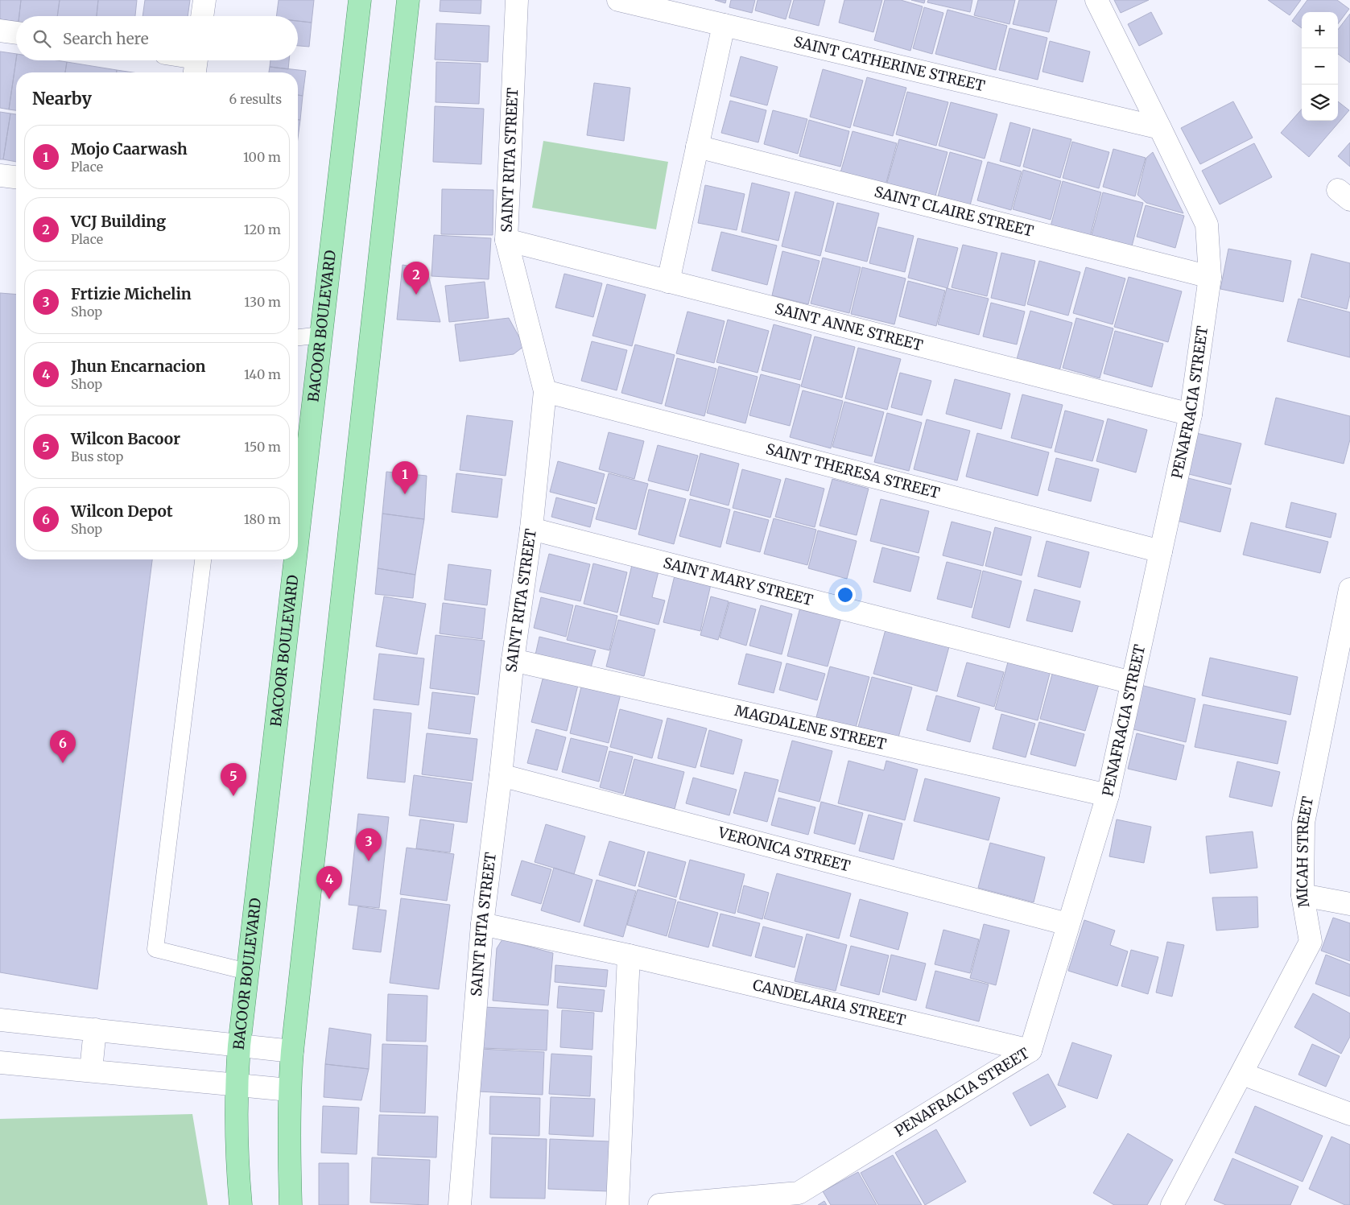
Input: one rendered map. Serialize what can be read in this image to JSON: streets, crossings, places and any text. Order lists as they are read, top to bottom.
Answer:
{
  "streets": {
    "main road": ["BACOOR BOULEVARD"],
    "street": [
      "SAINT CATHERINE STREET",
      "SAINT RITA STREET",
      "SAINT CLAIRE STREET",
      "SAINT ANNE STREET",
      "PENAFRACIA STREET",
      "SAINT THERESA STREET",
      "SAINT MARY STREET",
      "MAGDALENE STREET",
      "VERONICA STREET",
      "MICAH STREET",
      "CANDELARIA STREET"
    ]
  },
  "crossings": [
    ["SAINT CATHERINE STREET", "PENAFRACIA STREET"],
    ["SAINT RITA STREET", "SAINT ANNE STREET"],
    ["SAINT RITA STREET", "SAINT THERESA STREET"],
    ["SAINT RITA STREET", "SAINT MARY STREET"],
    ["SAINT RITA STREET", "MAGDALENE STREET"],
    ["SAINT RITA STREET", "VERONICA STREET"],
    ["SAINT RITA STREET", "CANDELARIA STREET"],
    ["SAINT CLAIRE STREET", "PENAFRACIA STREET"],
    ["SAINT ANNE STREET", "PENAFRACIA STREET"],
    ["PENAFRACIA STREET", "SAINT THERESA STREET"],
    ["PENAFRACIA STREET", "SAINT MARY STREET"],
    ["PENAFRACIA STREET", "MAGDALENE STREET"],
    ["PENAFRACIA STREET", "VERONICA STREET"],
    ["PENAFRACIA STREET", "CANDELARIA STREET"]
  ],
  "page": {
    "map_buttons": ["+", "−"],
    "search": "Search here",
    "heading": ["Nearby", "6 results"],
    "list": [
      {
        "mark": "1",
        "name": "Mojo Caarwash",
        "note": "Place",
        "value": "100 m"
      },
      {
        "mark": "2",
        "name": "VCJ Building",
        "note": "Place",
        "value": "120 m"
      },
      {
        "mark": "3",
        "name": "Frtizie Michelin",
        "note": "Shop",
        "value": "130 m"
      },
      {
        "mark": "4",
        "name": "Jhun Encarnacion",
        "note": "Shop",
        "value": "140 m"
      },
      {
        "mark": "5",
        "name": "Wilcon Bacoor",
        "note": "Bus stop",
        "value": "150 m"
      },
      {
        "mark": "6",
        "name": "Wilcon Depot",
        "note": "Shop",
        "value": "180 m"
      }
    ],
    "pins": [
      "2",
      "1",
      "6",
      "5",
      "3",
      "4"
    ]
  }
}
